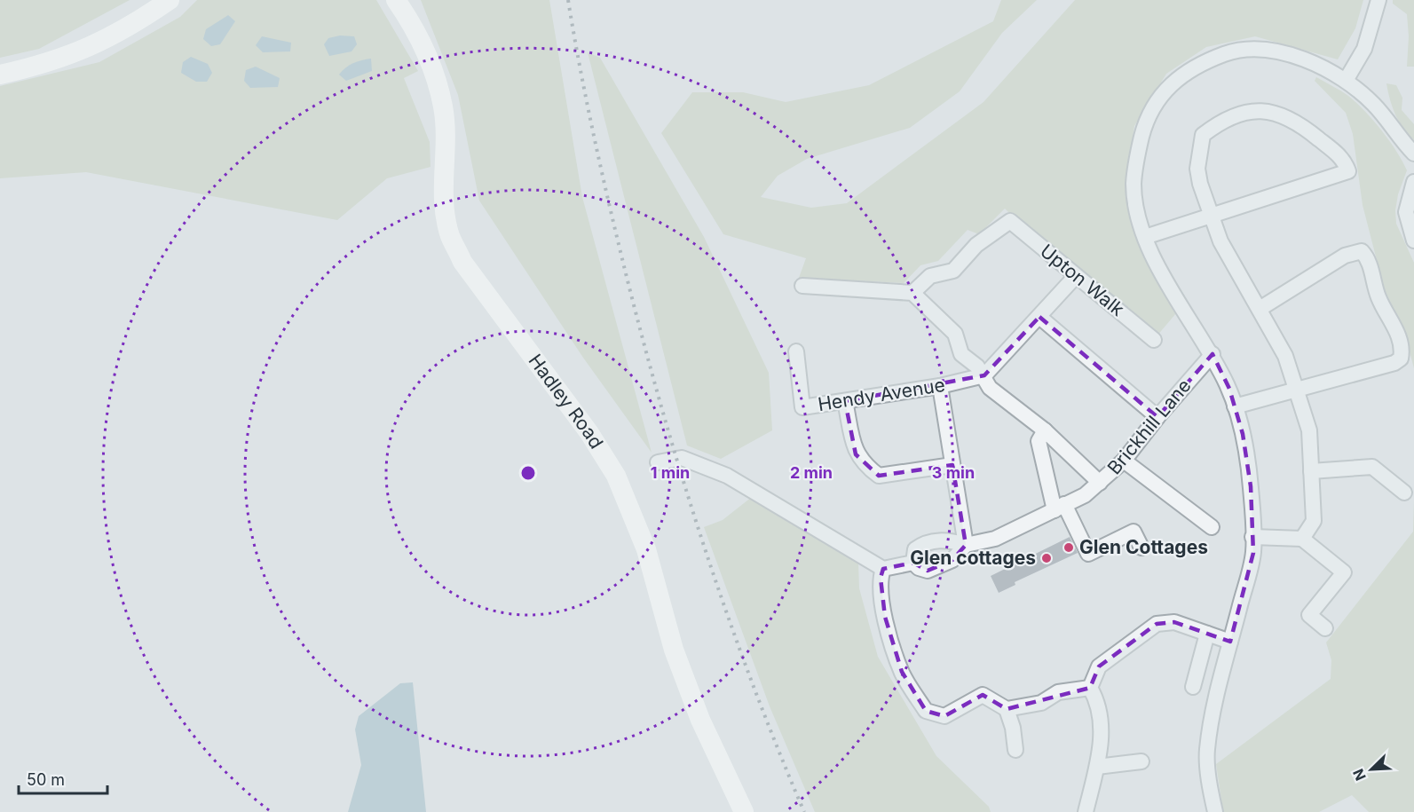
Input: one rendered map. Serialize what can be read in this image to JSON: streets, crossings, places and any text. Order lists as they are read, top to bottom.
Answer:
{
  "streets": {
    "street": [
      "Upton Walk",
      "Hendy Avenue",
      "Hadley Road",
      "Brickhill Lane"
    ]
  },
  "places": ["Glen Cottages", "Glen cottages"],
  "scale_bar": "50 m",
  "north": "bottom left",
  "rings": ["1 min", "2 min", "3 min"]
}
